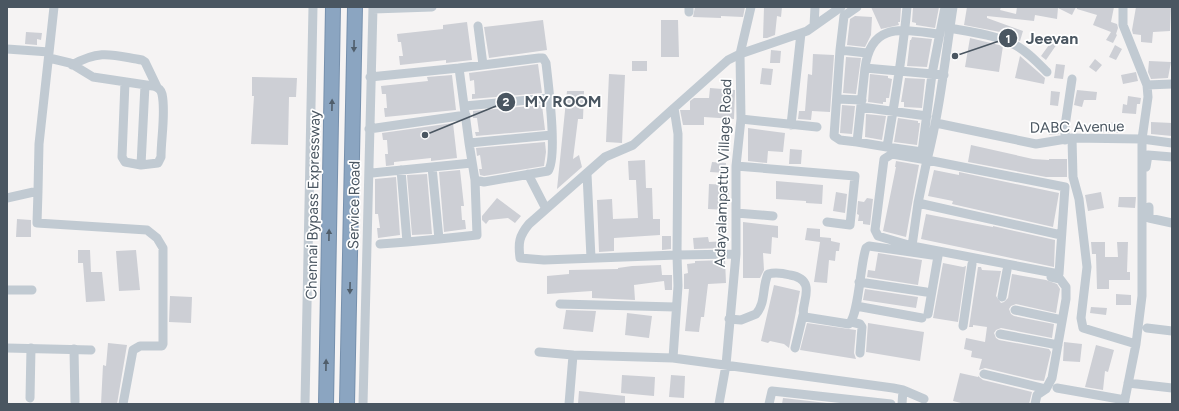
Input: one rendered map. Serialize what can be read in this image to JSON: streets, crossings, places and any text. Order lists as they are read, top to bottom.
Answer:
{
  "streets": {
    "highway": ["Chennai Bypass Expressway"],
    "street": ["DABC Avenue", "Adayalampattu Village Road", "Service Road"]
  },
  "places": ["Jeevan", "MY ROOM"]
}
